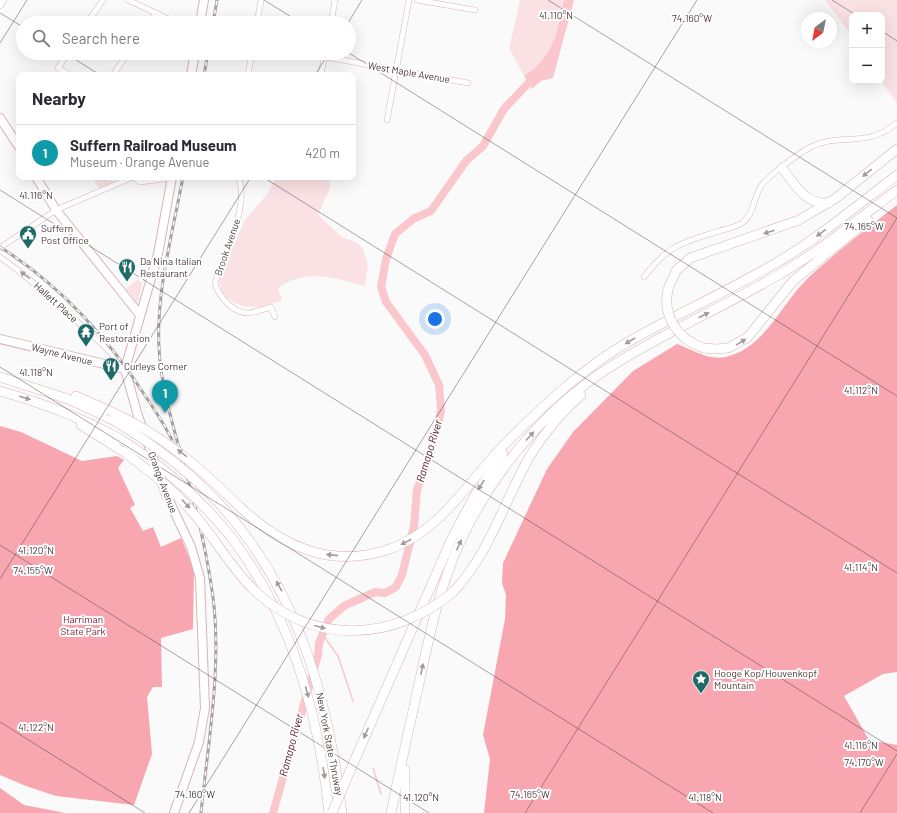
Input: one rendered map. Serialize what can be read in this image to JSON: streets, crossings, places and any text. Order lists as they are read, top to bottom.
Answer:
{
  "streets": {
    "highway": ["New York State Thruway"],
    "main road": ["Wayne Avenue", "Orange Avenue"],
    "street": ["West Maple Avenue", "Brook Avenue", "Hallett Place"]
  },
  "crossings": [
    ["Hallett Place", "Wayne Avenue"],
    ["Hallett Place", "Orange Avenue"],
    ["Wayne Avenue", "Orange Avenue"]
  ],
  "one_way": ["Hallett Place"],
  "water": ["Ramapo River"],
  "parks": ["Harriman State Park"],
  "places": {
    "public building": ["Suffern Post Office"],
    "restaurant": ["Da Nina Italian Restaurant", "Curleys Corner"],
    "temple": ["Port of Restoration"],
    "place": ["Hooge Kop/Houvenkopf Mountain"]
  },
  "north": "bottom left",
  "page": {
    "map_buttons": ["+", "−"],
    "search": "Search here",
    "heading": "Nearby",
    "list": [
      {
        "mark": "1",
        "name": "Suffern Railroad Museum",
        "note": "Museum · Orange Avenue",
        "value": "420 m"
      }
    ],
    "pins": "1"
  },
  "coordinates": [
    "41.110°N",
    "74.160°W",
    "41.116°N",
    "74.165°W",
    "41.118°N",
    "41.112°N",
    "41.120°N",
    "41.114°N",
    "74.155°W",
    "41.122°N",
    "74.170°W"
  ]
}
